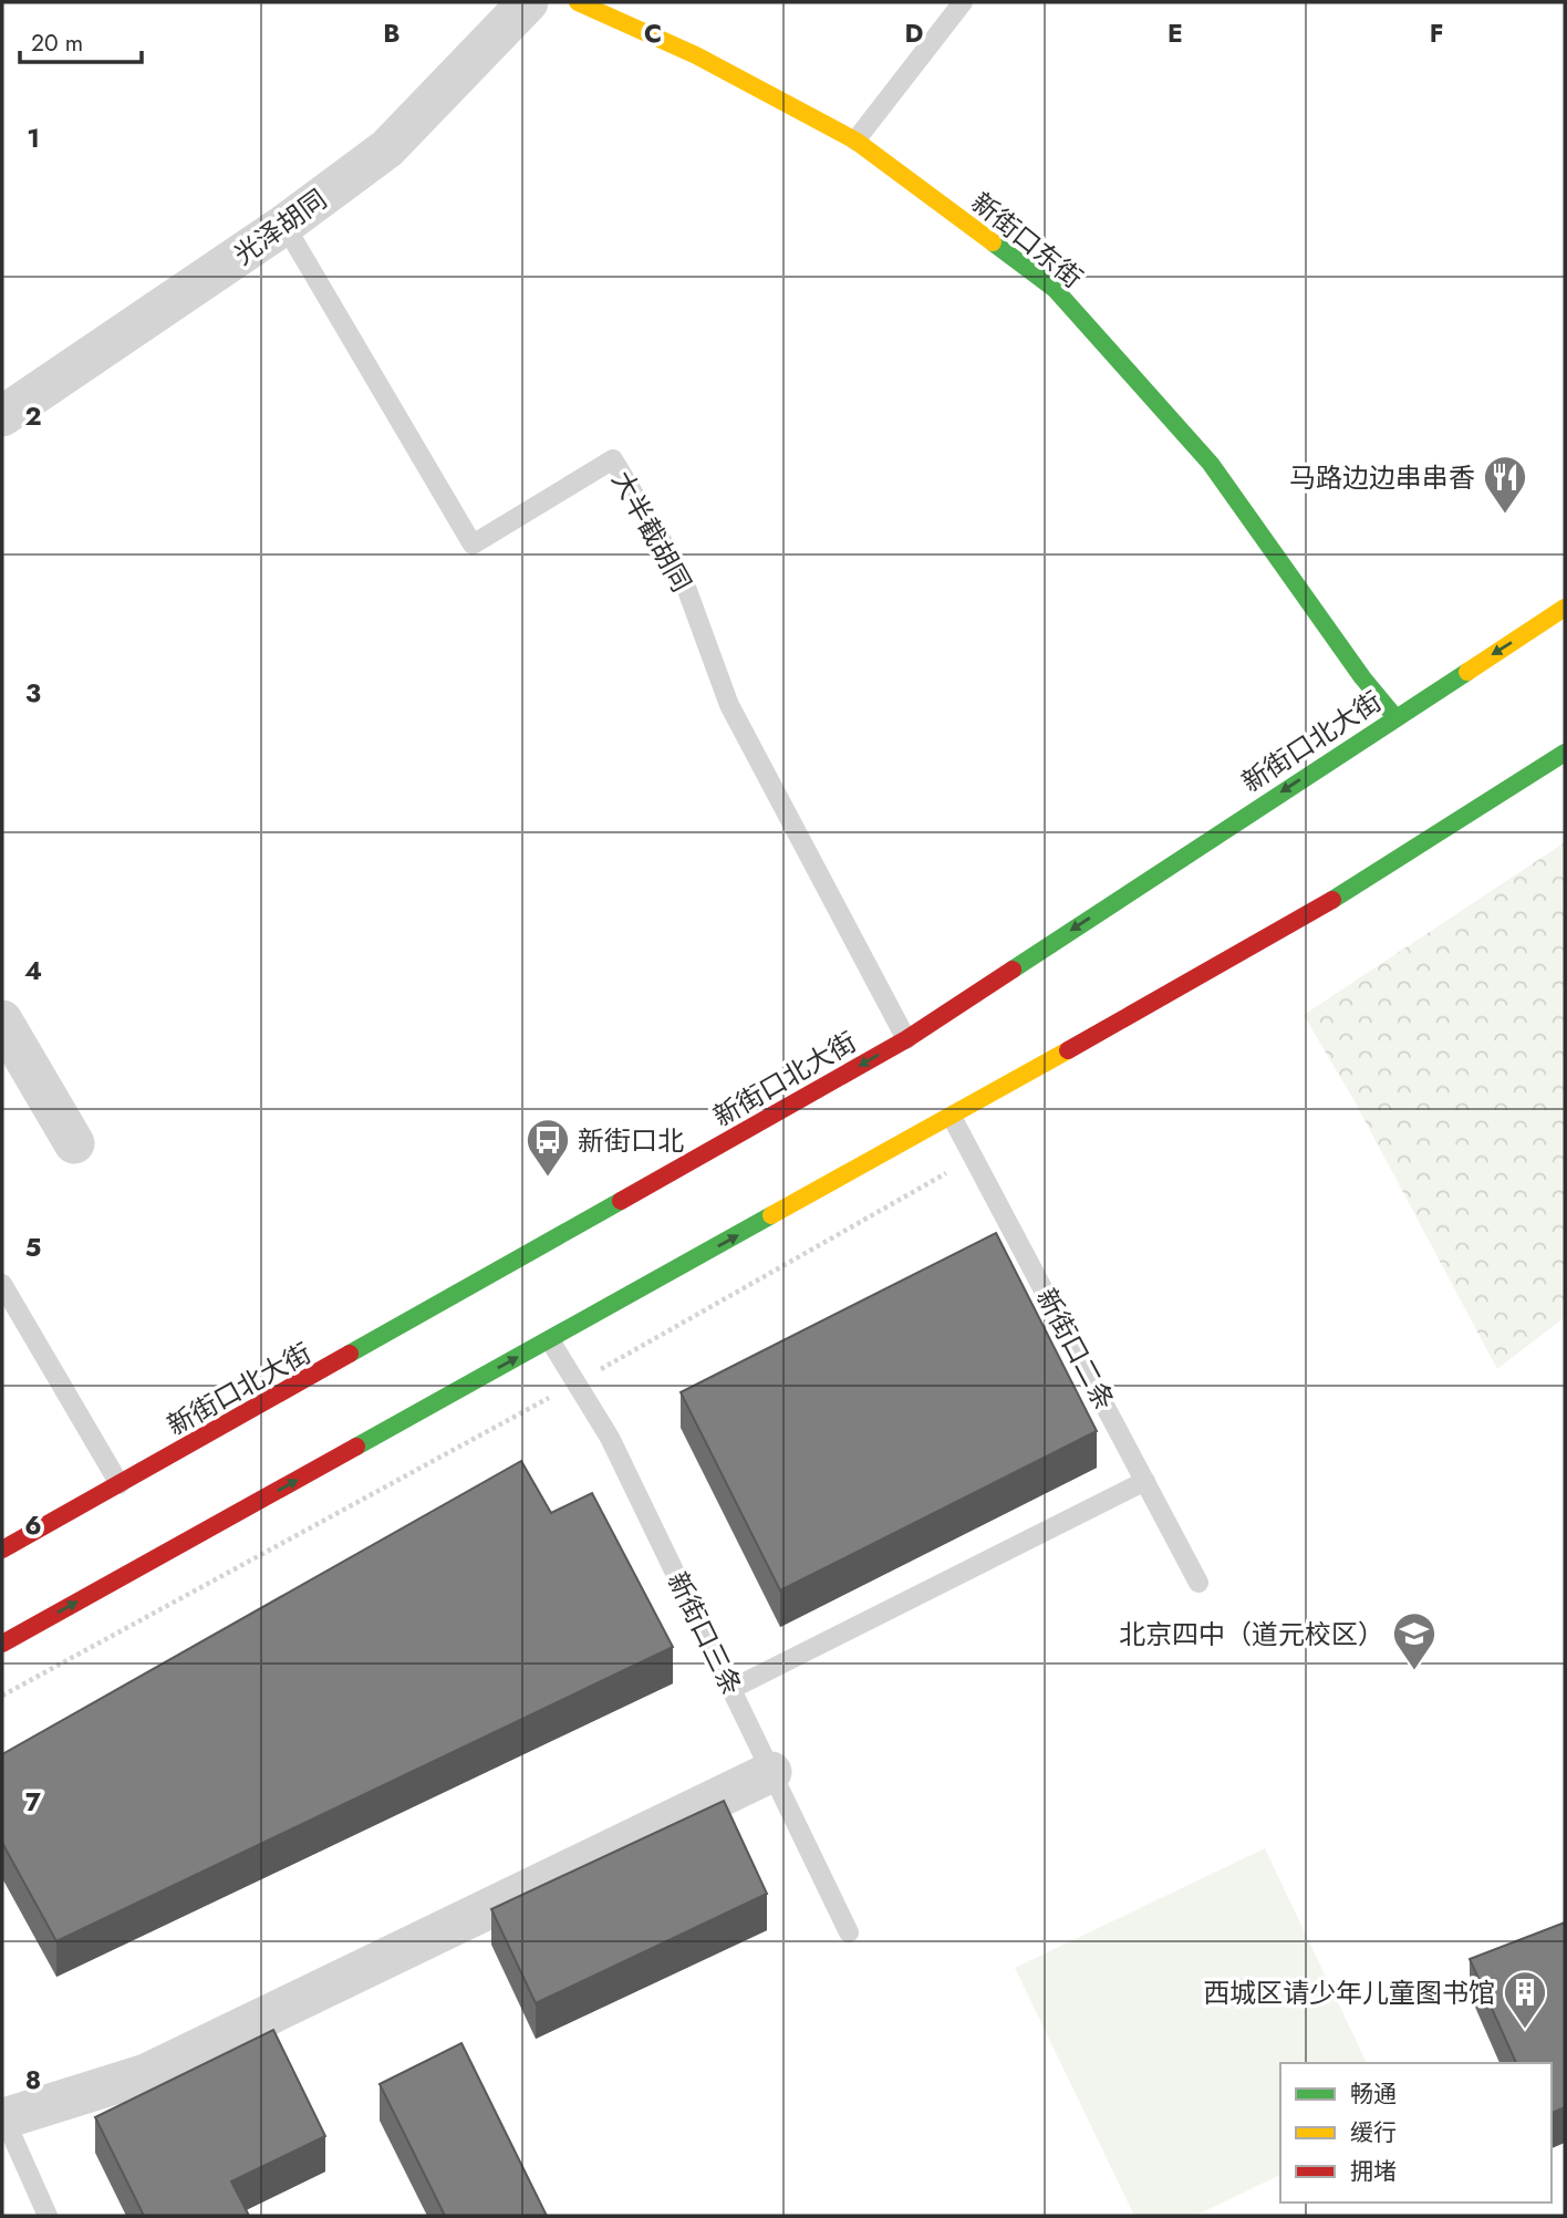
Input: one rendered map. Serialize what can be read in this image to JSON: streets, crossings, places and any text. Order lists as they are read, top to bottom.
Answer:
{
  "streets": {
    "main road": ["新街口东街", "新街口北大街"],
    "street": ["光泽胡同"],
    "lane": ["大半截胡同", "新街口二条", "新街口三条"]
  },
  "crossings": [
    ["光泽胡同", "大半截胡同"],
    ["新街口东街", "新街口北大街"],
    ["大半截胡同", "新街口北大街"]
  ],
  "places": {
    "restaurant": ["马路边边串串香"],
    "bus stop": ["新街口北"],
    "school or university": ["北京四中（道元校区）"],
    "building": ["西城区请少年儿童图书馆"]
  },
  "legend": ["畅通", "缓行", "拥堵"],
  "scale_bar": "20 m",
  "grid": {
    "columns": [
      "B",
      "C",
      "D",
      "E",
      "F"
    ],
    "rows": [
      "1",
      "2",
      "3",
      "4",
      "5",
      "6",
      "7",
      "8"
    ]
  }
}
